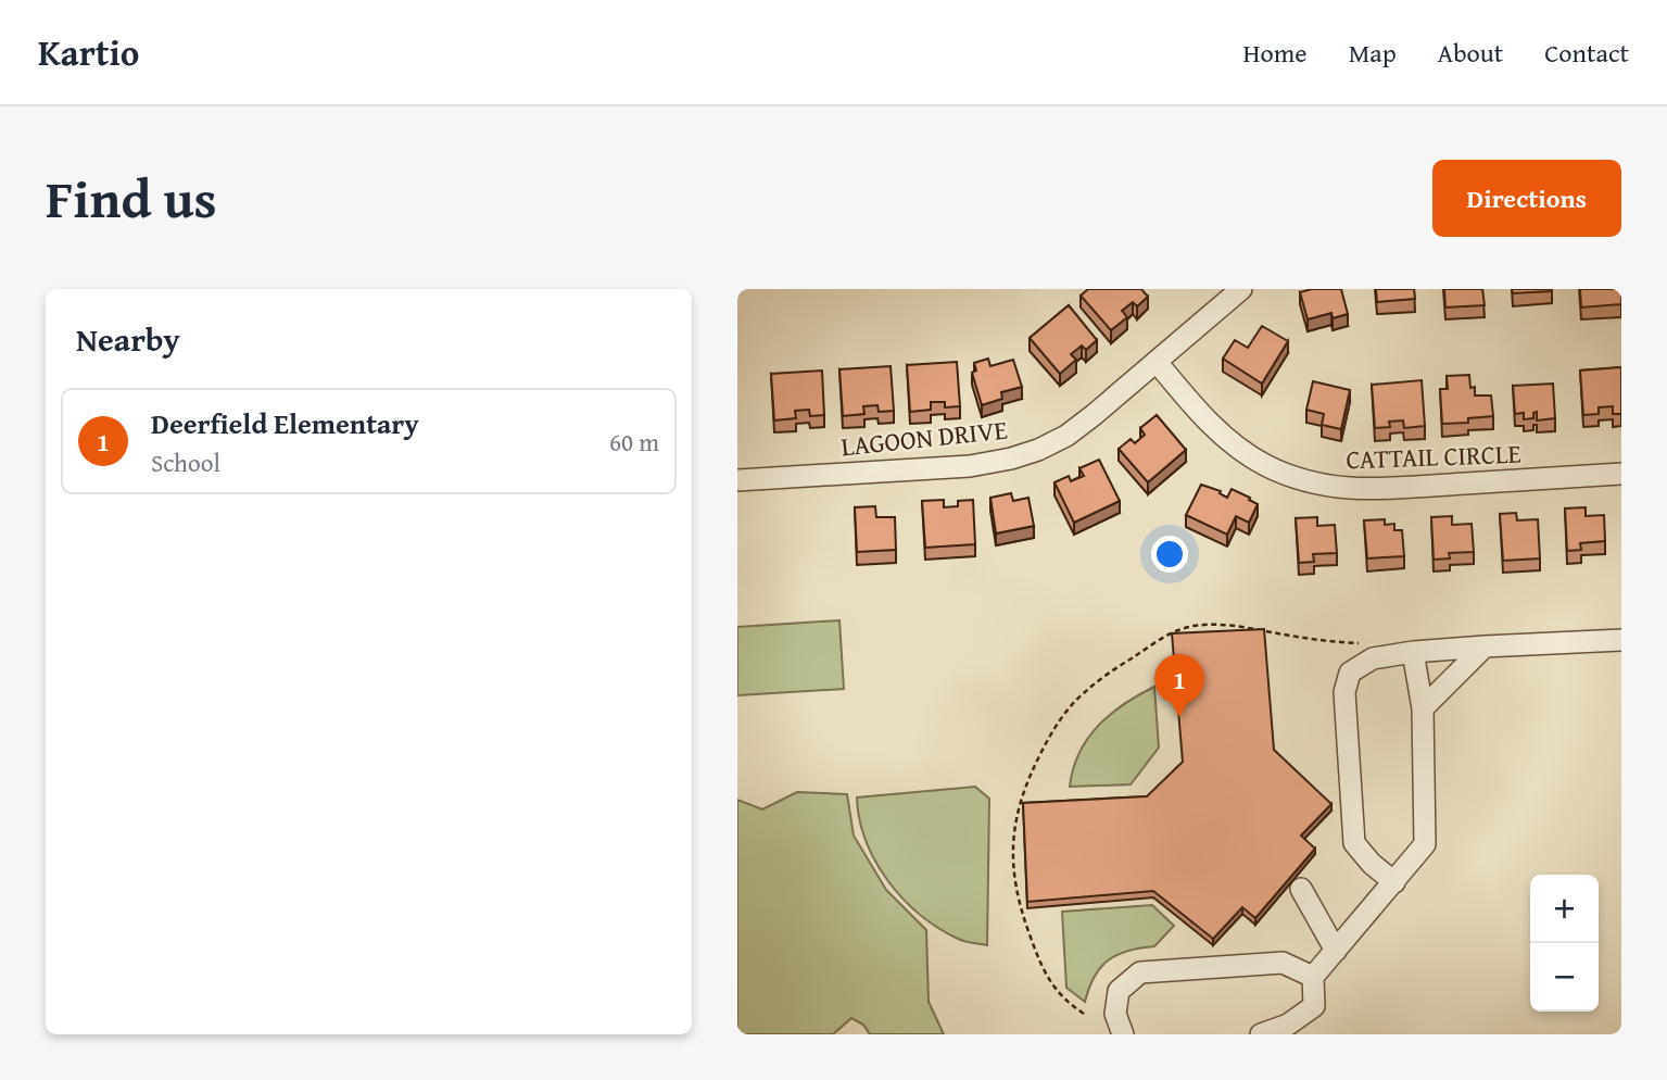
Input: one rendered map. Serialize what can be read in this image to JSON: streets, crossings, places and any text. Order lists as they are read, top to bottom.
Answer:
{
  "streets": {
    "street": ["LAGOON DRIVE", "CATTAIL CIRCLE"]
  },
  "crossings": [
    ["LAGOON DRIVE", "CATTAIL CIRCLE"]
  ],
  "page": {
    "header": "Kartio",
    "nav": [
      "Home",
      "Map",
      "About",
      "Contact"
    ],
    "title": "Find us",
    "buttons": "Directions",
    "heading": "Nearby",
    "list": [
      {
        "mark": "1",
        "name": "Deerfield Elementary",
        "note": "School",
        "value": "60 m"
      }
    ],
    "pins": "1",
    "map_buttons": ["+", "−"]
  }
}
